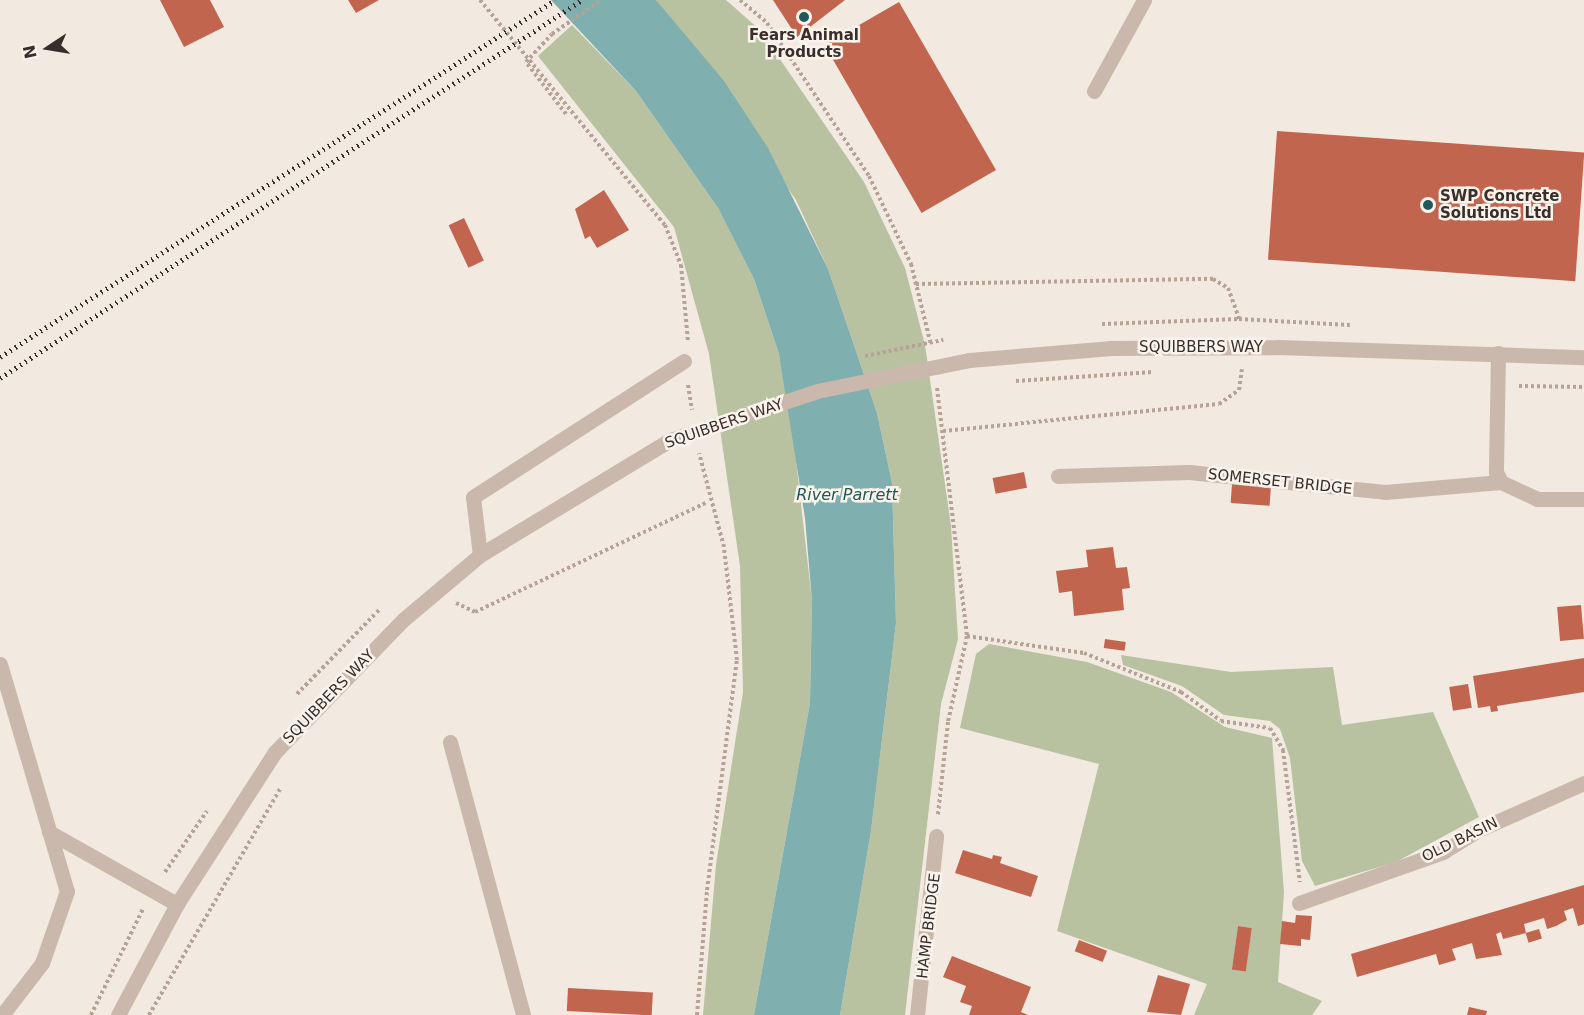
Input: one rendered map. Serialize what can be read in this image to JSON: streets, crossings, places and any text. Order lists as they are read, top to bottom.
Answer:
{
  "streets": {
    "street": [
      "SQUIBBERS WAY",
      "SOMERSET BRIDGE",
      "OLD BASIN",
      "HAMP BRIDGE"
    ]
  },
  "water": ["River Parrett"],
  "places": ["Fears Animal Products", "SWP Concrete Solutions Ltd"],
  "north": "left"
}
